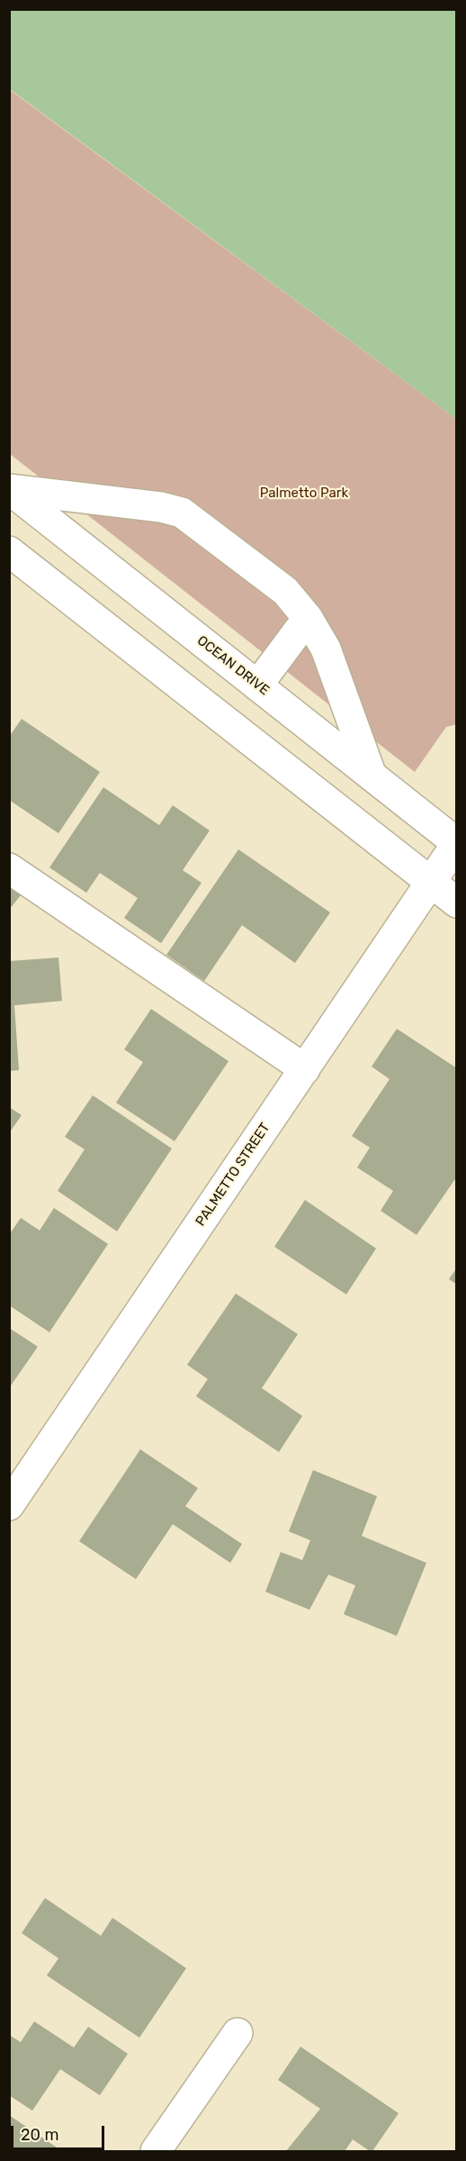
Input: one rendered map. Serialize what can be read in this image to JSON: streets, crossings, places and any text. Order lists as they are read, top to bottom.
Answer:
{
  "streets": {
    "street": ["OCEAN DRIVE", "PALMETTO STREET"]
  },
  "crossings": [
    ["OCEAN DRIVE", "PALMETTO STREET"]
  ],
  "parks": ["Palmetto Park"],
  "scale_bar": "20 m"
}
